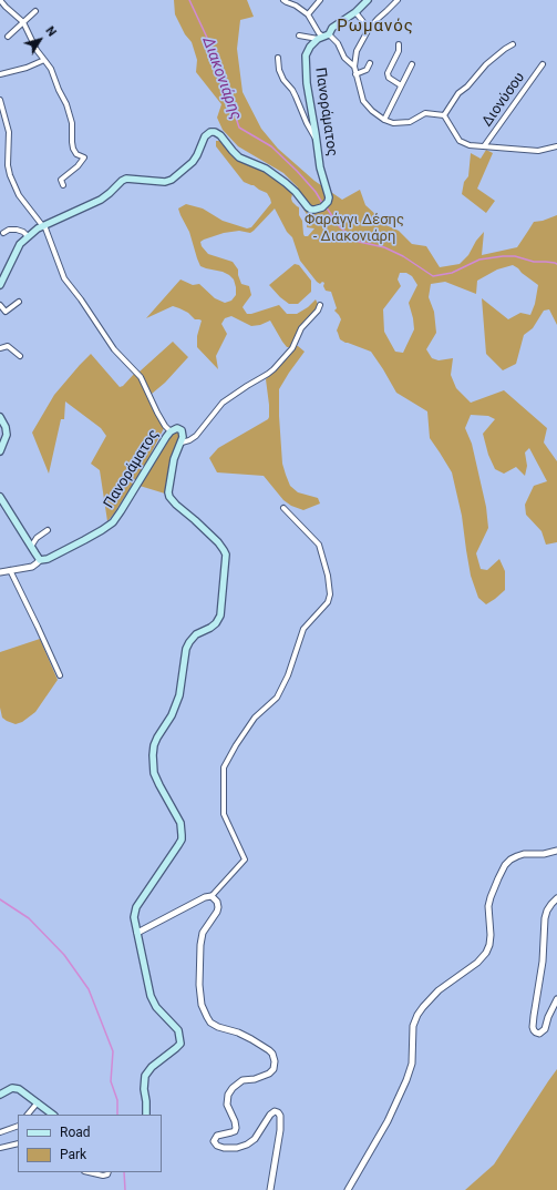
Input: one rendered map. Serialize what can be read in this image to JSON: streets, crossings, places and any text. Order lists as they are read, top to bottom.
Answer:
{
  "streets": {
    "main road": ["Πανοράματος"],
    "street": ["Διονύσου"]
  },
  "districts": ["Ρωμανός"],
  "water": ["Διακονιάρης"],
  "parks": ["Φαράγγι Δέσης - Διακονιάρη"],
  "legend": ["Road", "Park"],
  "north": "top right"
}
